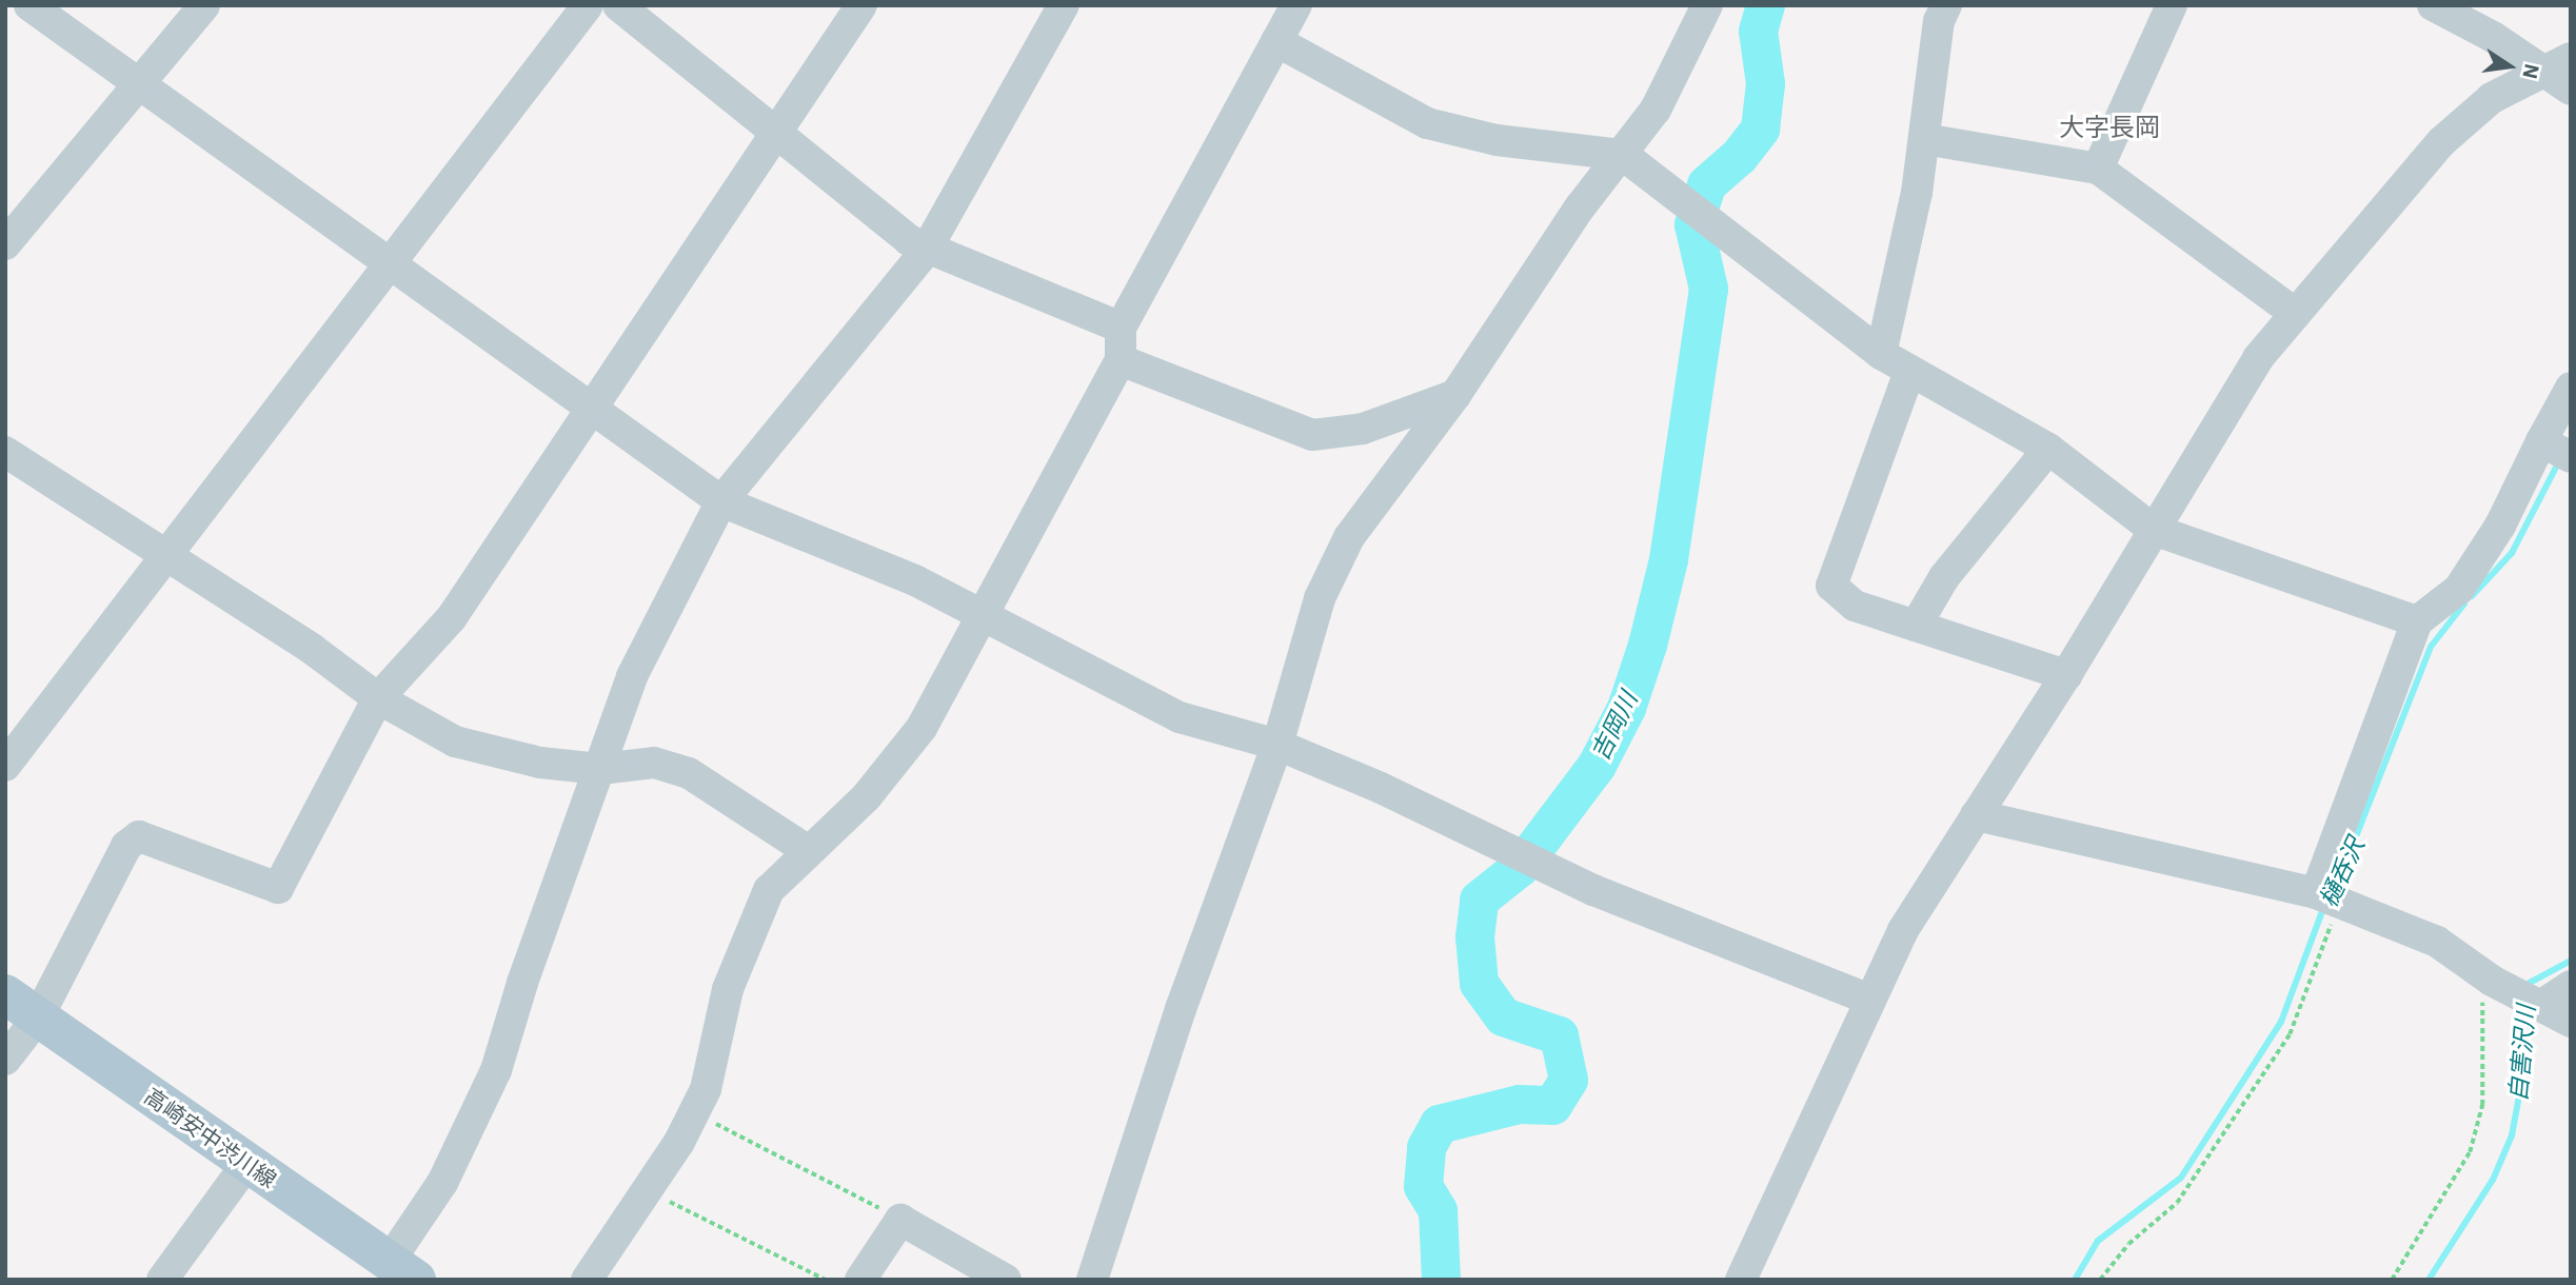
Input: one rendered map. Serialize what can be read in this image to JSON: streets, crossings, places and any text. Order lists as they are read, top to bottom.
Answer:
{
  "streets": {
    "main road": ["高崎安中渋川線"]
  },
  "districts": ["大字長岡"],
  "water": ["吉岡川", "樋呑沢", "自害沢川"],
  "north": "right"
}
